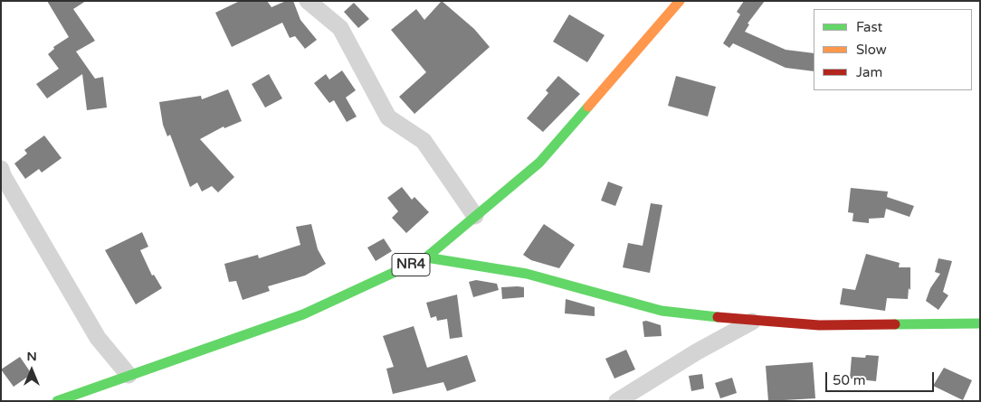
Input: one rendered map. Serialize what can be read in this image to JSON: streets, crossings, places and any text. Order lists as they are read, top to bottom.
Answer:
{
  "streets": {
    "main road": ["NR4"]
  },
  "legend": ["Fast", "Slow", "Jam"],
  "scale_bar": "50 m",
  "north": "top"
}
